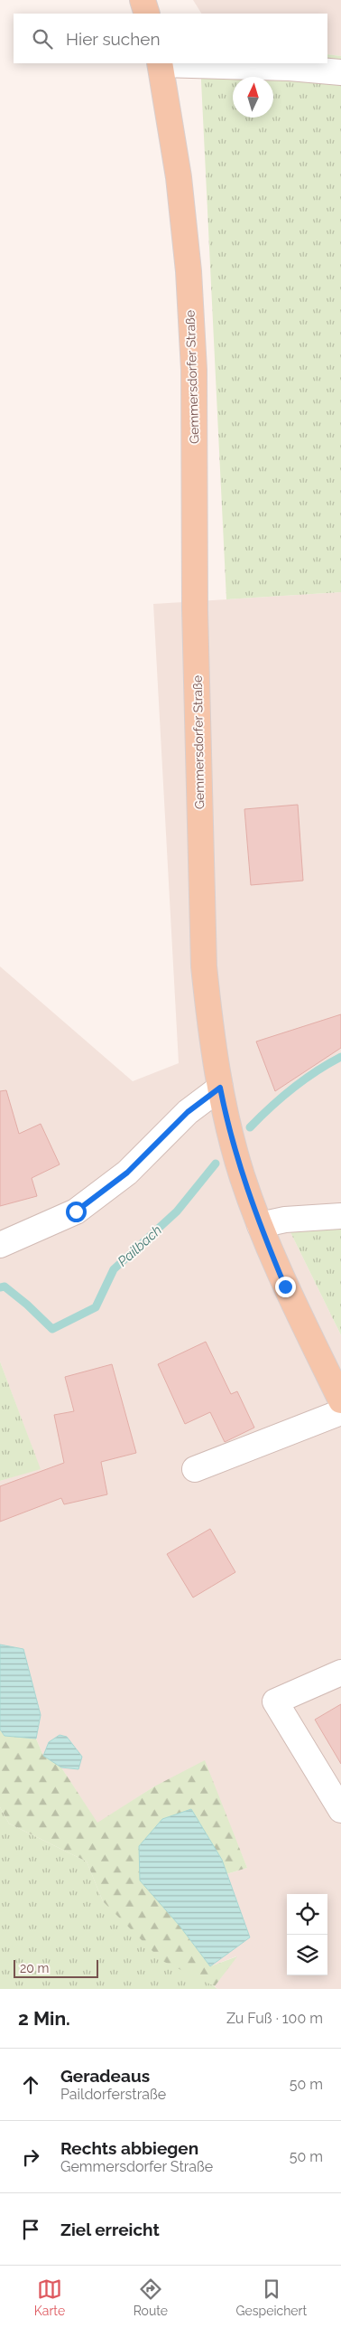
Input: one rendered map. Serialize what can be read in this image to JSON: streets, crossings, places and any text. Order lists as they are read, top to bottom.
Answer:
{
  "streets": {
    "main road": ["Gemmersdorfer Straße"]
  },
  "water": ["Pailbach"],
  "scale_bar": "20 m",
  "north": "top",
  "page": {
    "search": "Hier suchen",
    "scale": "20 m",
    "heading": ["2 Min.", "Zu Fuß · 100 m"],
    "list": [
      ["Geradeaus", "Paildorferstraße", "50 m"],
      ["Rechts abbiegen", "Gemmersdorfer Straße", "50 m"],
      "Ziel erreicht"
    ],
    "nav": ["Karte", "Route", "Gespeichert"]
  }
}
